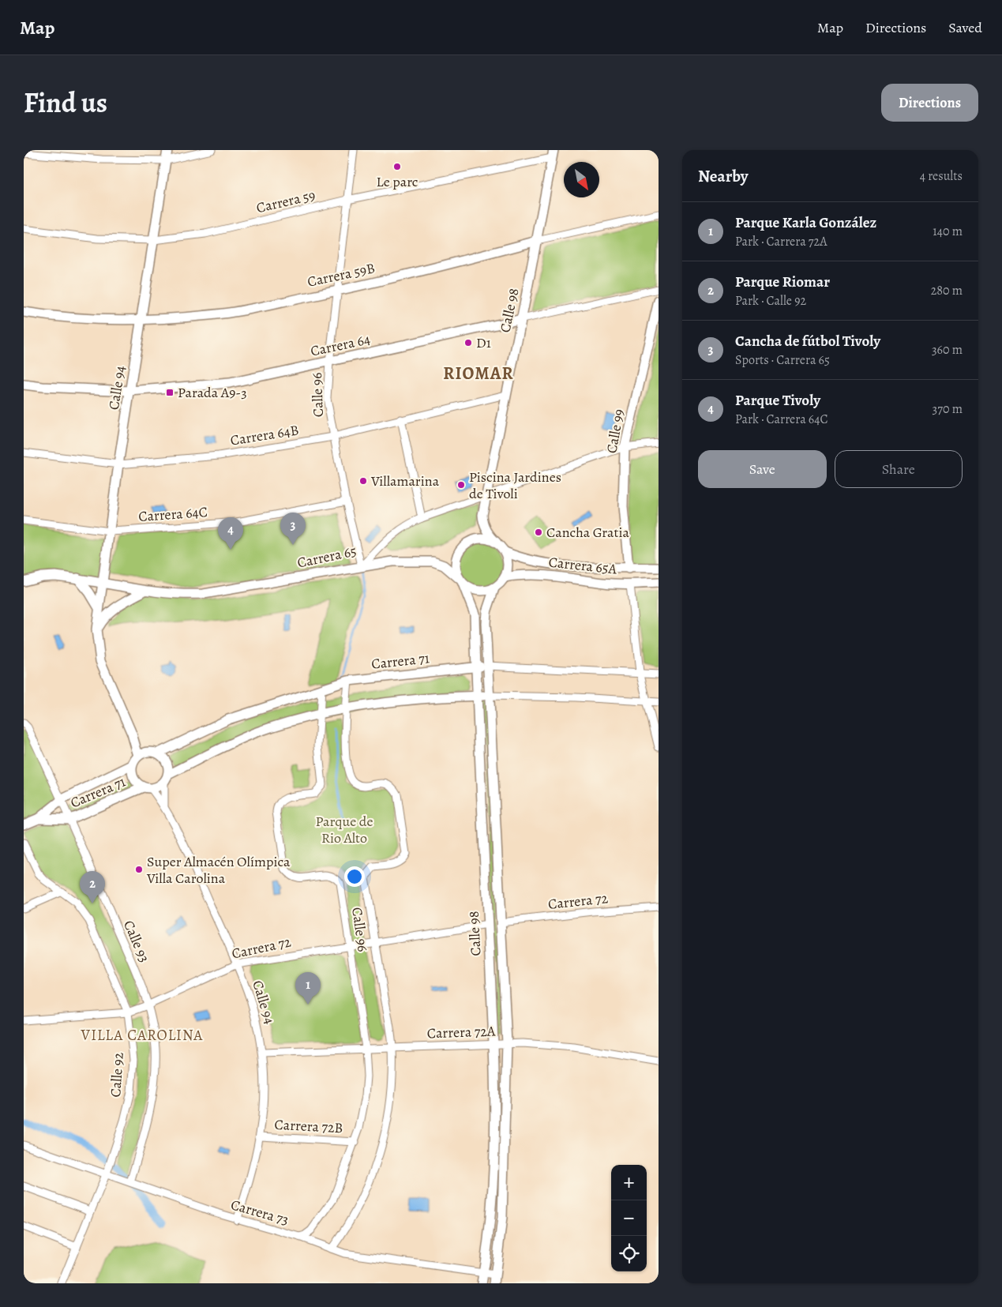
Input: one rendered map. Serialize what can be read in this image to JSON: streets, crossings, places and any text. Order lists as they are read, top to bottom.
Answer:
{
  "streets": {
    "street": [
      "Carrera 59",
      "Carrera 59B",
      "Calle 98",
      "Carrera 64",
      "Calle 94",
      "Calle 96",
      "Calle 99",
      "Carrera 64B",
      "Carrera 64C",
      "Carrera 65",
      "Carrera 65A",
      "Carrera 71",
      "Carrera 72",
      "Calle 93",
      "Carrera 72A",
      "Calle 92",
      "Carrera 72B",
      "Carrera 73"
    ]
  },
  "crossings": [
    ["Carrera 59", "Calle 98"],
    ["Carrera 59", "Calle 94"],
    ["Carrera 59", "Calle 96"],
    ["Carrera 59B", "Calle 98"],
    ["Carrera 59B", "Calle 94"],
    ["Carrera 59B", "Calle 96"],
    ["Calle 98", "Carrera 64"],
    ["Calle 98", "Carrera 64B"],
    ["Calle 98", "Carrera 65"],
    ["Calle 98", "Carrera 65A"],
    ["Calle 98", "Carrera 71"],
    ["Calle 98", "Carrera 72"],
    ["Calle 98", "Carrera 72A"],
    ["Calle 98", "Carrera 73"],
    ["Carrera 64", "Calle 94"],
    ["Carrera 64", "Calle 96"],
    ["Calle 94", "Carrera 64B"],
    ["Calle 94", "Carrera 64C"],
    ["Calle 94", "Carrera 65"],
    ["Calle 94", "Carrera 71"],
    ["Calle 94", "Carrera 72"],
    ["Calle 94", "Carrera 72A"],
    ["Calle 94", "Carrera 72B"],
    ["Calle 94", "Carrera 73"],
    ["Calle 96", "Carrera 64B"],
    ["Calle 96", "Carrera 64C"],
    ["Calle 96", "Carrera 65"],
    ["Calle 96", "Carrera 71"],
    ["Calle 96", "Carrera 72"],
    ["Calle 96", "Carrera 72A"],
    ["Calle 96", "Carrera 72B"],
    ["Calle 96", "Carrera 73"],
    ["Calle 99", "Carrera 65"],
    ["Calle 99", "Carrera 65A"],
    ["Carrera 71", "Calle 93"],
    ["Carrera 72", "Calle 93"],
    ["Carrera 72", "Calle 92"],
    ["Calle 93", "Carrera 73"],
    ["Calle 92", "Carrera 73"]
  ],
  "districts": ["RIOMAR", "VILLA CAROLINA"],
  "parks": ["Parque de Rio Alto"],
  "places": {
    "other": [
      "Le parc",
      "D1",
      "Villamarina",
      "Piscina Jardines de Tivoli",
      "Cancha Gratia",
      "Super Almacén Olímpica Villa Carolina"
    ],
    "transit": ["Parada A9-3"]
  },
  "north": "bottom right",
  "page": {
    "header": "Map",
    "nav": ["Map", "Directions", "Saved"],
    "title": "Find us",
    "buttons": [
      "Directions",
      ["Save", "Share"]
    ],
    "heading": ["Nearby", "4 results"],
    "list": [
      {
        "mark": "1",
        "name": "Parque Karla González",
        "note": "Park · Carrera 72A",
        "value": "140 m"
      },
      {
        "mark": "2",
        "name": "Parque Riomar",
        "note": "Park · Calle 92",
        "value": "280 m"
      },
      {
        "mark": "3",
        "name": "Cancha de fútbol Tivoly",
        "note": "Sports · Carrera 65",
        "value": "360 m"
      },
      {
        "mark": "4",
        "name": "Parque Tivoly",
        "note": "Park · Carrera 64C",
        "value": "370 m"
      }
    ],
    "pins": [
      "3",
      "4",
      "2",
      "1"
    ],
    "map_buttons": ["+", "−"]
  }
}
